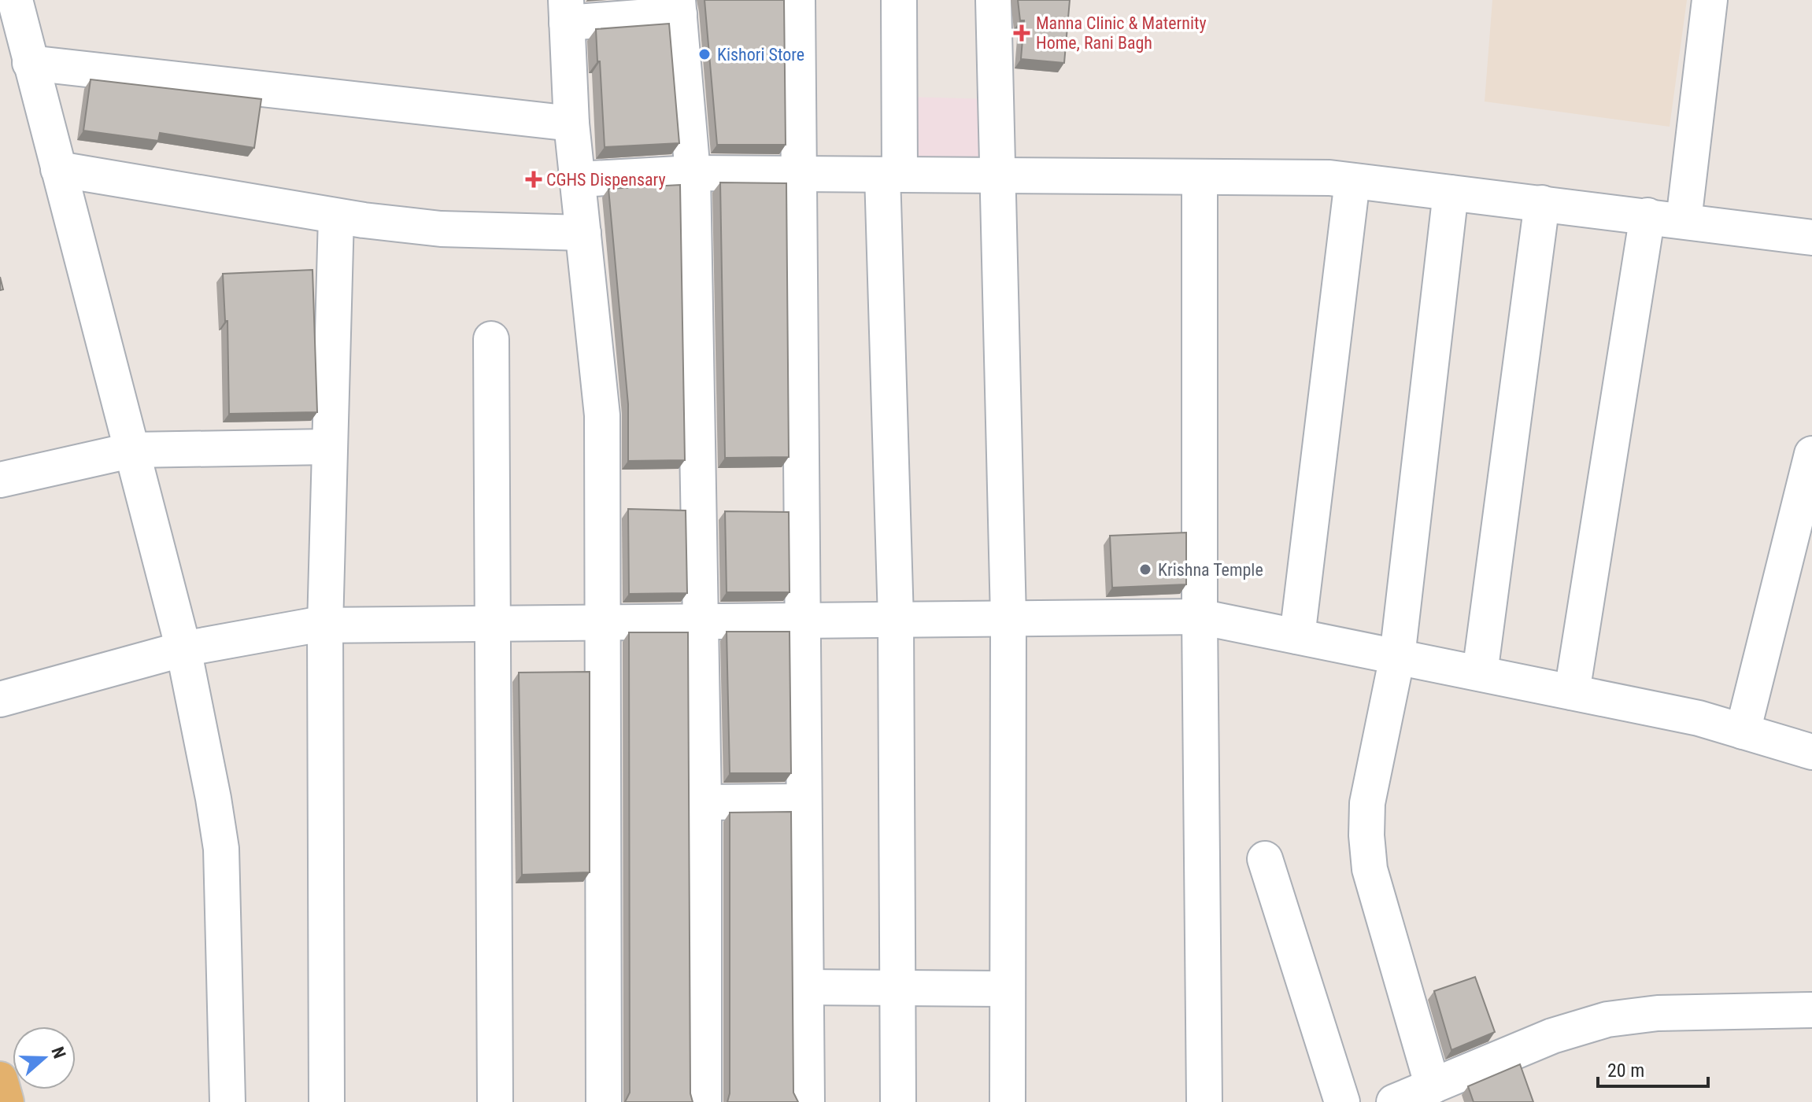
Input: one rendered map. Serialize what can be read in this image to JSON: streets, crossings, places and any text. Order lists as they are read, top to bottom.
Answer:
{
  "places": {
    "health": ["Manna Clinic & Maternity Home, Rani Bagh", "CGHS Dispensary"],
    "other": ["Kishori Store", "Krishna Temple"]
  },
  "scale_bar": "20 m",
  "north": "right"
}
